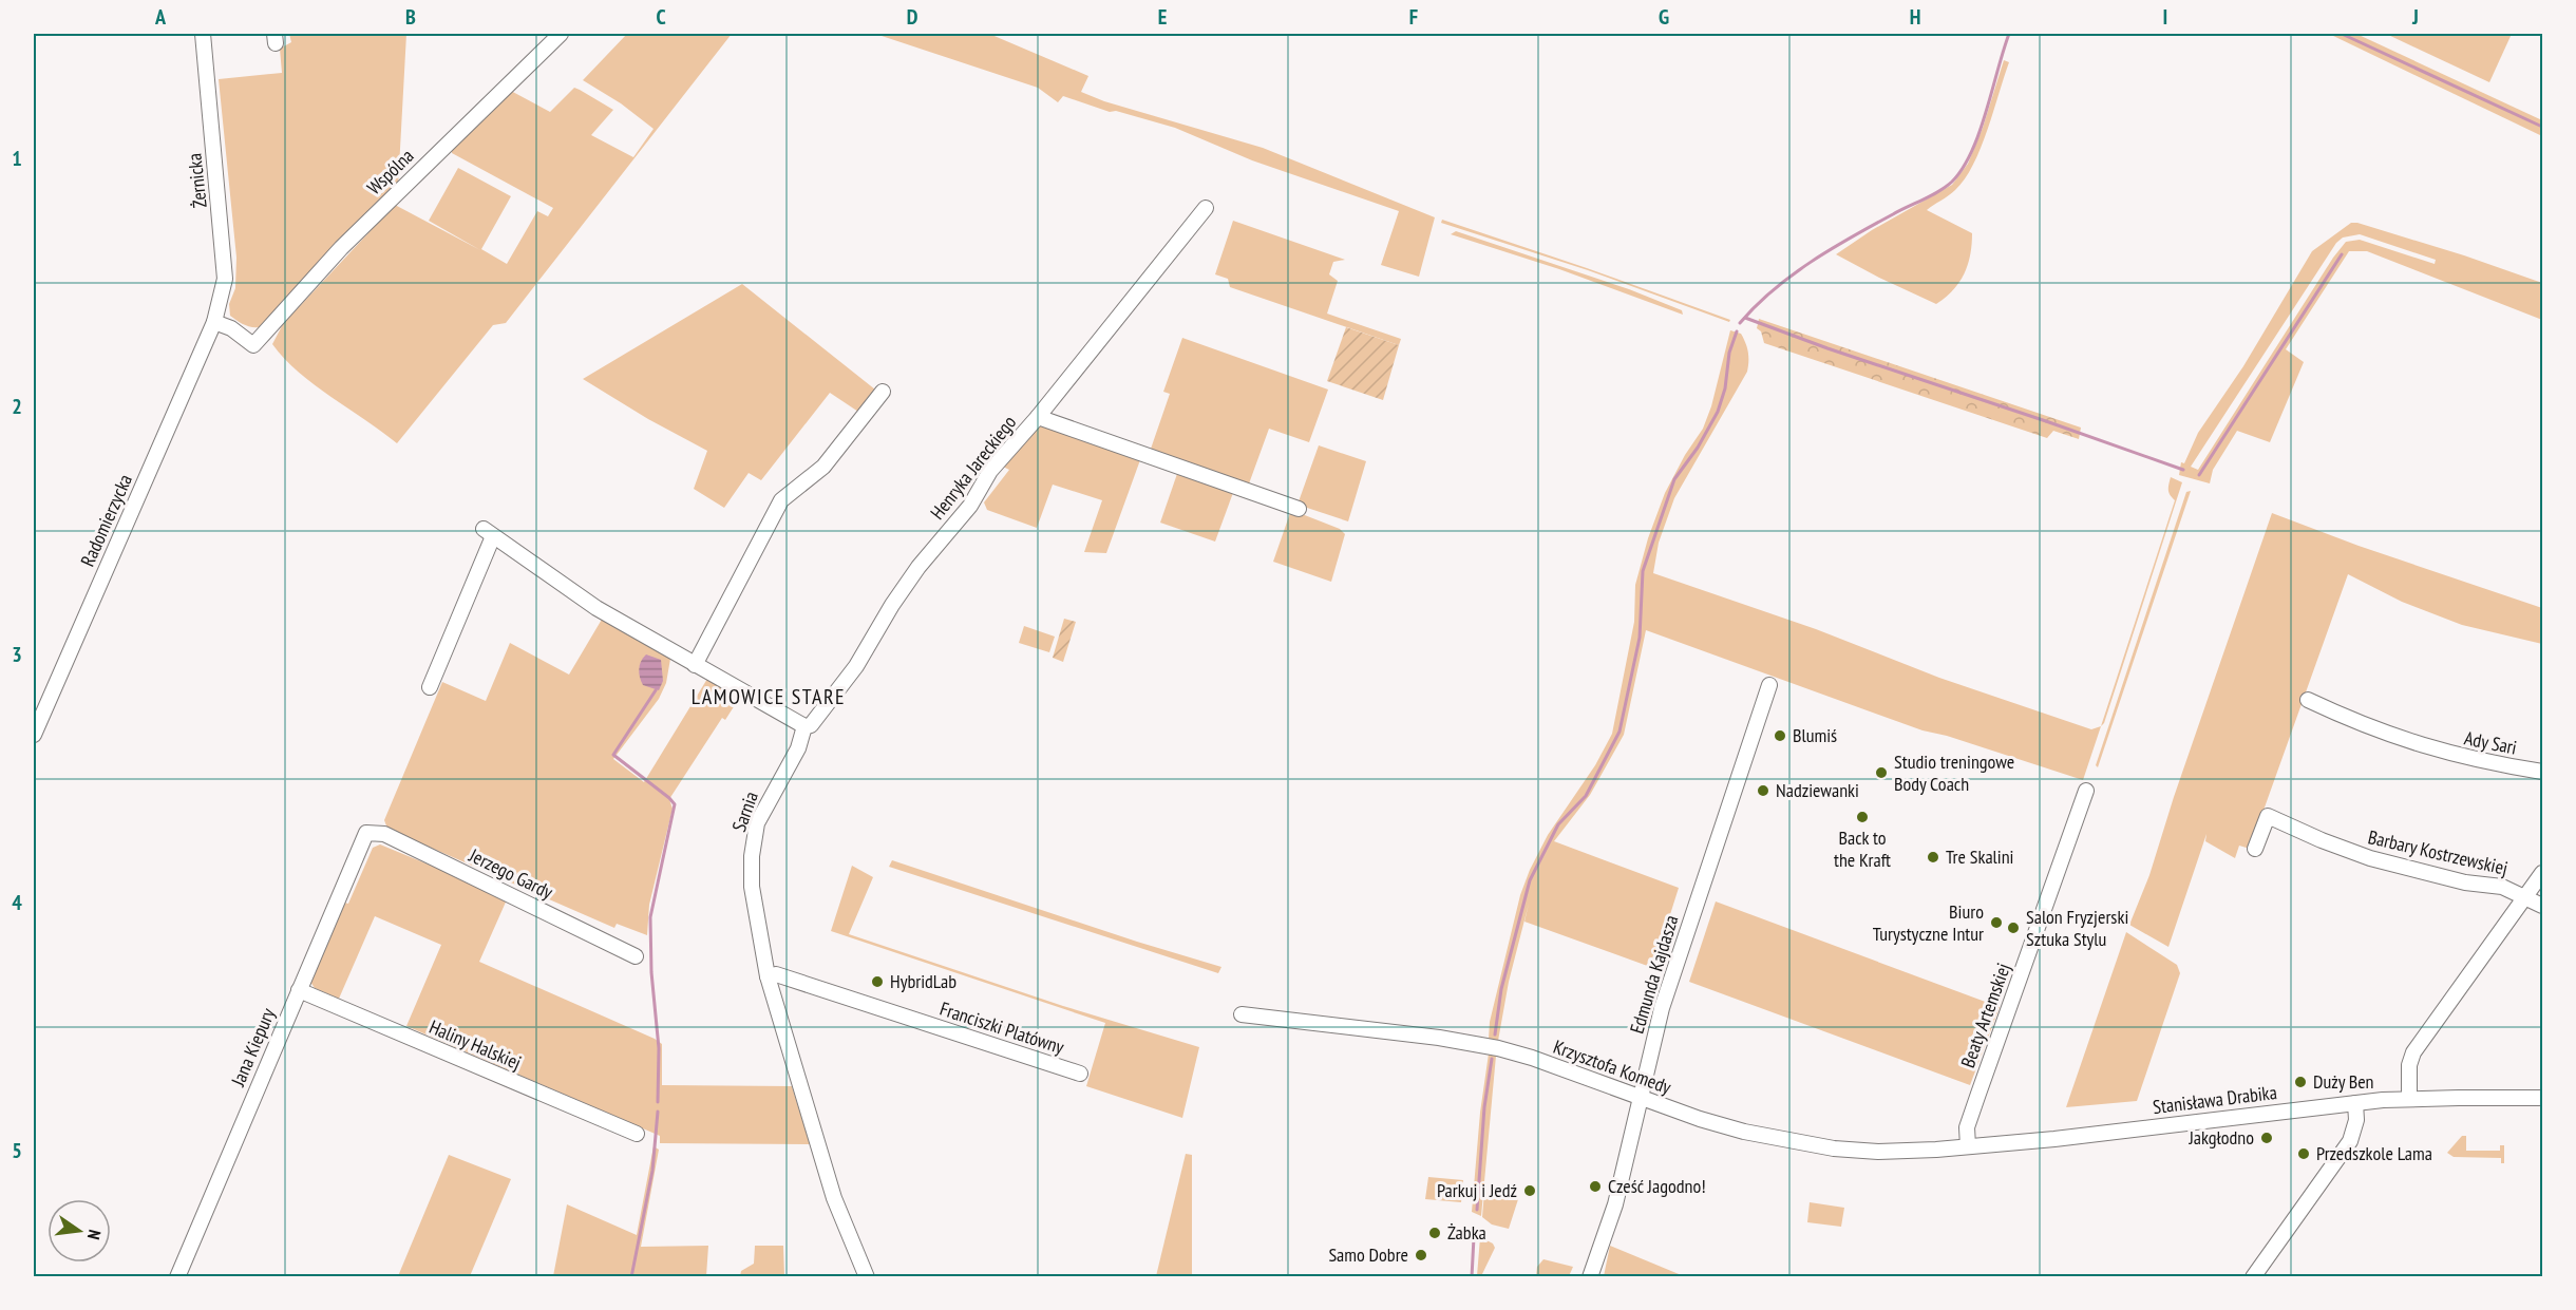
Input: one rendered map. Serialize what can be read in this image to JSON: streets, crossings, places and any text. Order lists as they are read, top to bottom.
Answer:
{
  "streets": {
    "street": [
      "Wspólna",
      "Żernicka",
      "Henryka Jareckiego",
      "Radomierzycka",
      "Ady Sari",
      "Sarnia",
      "Barbary Kostrzewskiej",
      "Jerzego Gardy",
      "Edmunda Kajdasza",
      "Beaty Artemskiej",
      "Franciszki Platówny",
      "Haliny Halskiej",
      "Jana Kiepury",
      "Krzysztofa Komedy",
      "Stanisława Drabika"
    ]
  },
  "crossings": [
    ["Wspólna", "Żernicka"],
    ["Wspólna", "Radomierzycka"],
    ["Żernicka", "Radomierzycka"],
    ["Henryka Jareckiego", "Sarnia"],
    ["Sarnia", "Franciszki Platówny"],
    ["Jerzego Gardy", "Jana Kiepury"],
    ["Edmunda Kajdasza", "Krzysztofa Komedy"],
    ["Beaty Artemskiej", "Krzysztofa Komedy"],
    ["Beaty Artemskiej", "Stanisława Drabika"],
    ["Haliny Halskiej", "Jana Kiepury"],
    ["Krzysztofa Komedy", "Stanisława Drabika"]
  ],
  "districts": ["LAMOWICE STARE"],
  "places": [
    "Blumiś",
    "Studio treningowe Body Coach",
    "Nadziewanki",
    "Back to the Kraft",
    "Tre Skalini",
    "Biuro Turystyczne Intur",
    "Salon Fryzjerski Sztuka Stylu",
    "HybridLab",
    "Duży Ben",
    "Jakgłodno",
    "Przedszkole Lama",
    "Cześć Jagodno!",
    "Parkuj i Jedź",
    "Żabka",
    "Samo Dobre"
  ],
  "north": "right",
  "grid": {
    "columns": [
      "A",
      "B",
      "C",
      "D",
      "E",
      "F",
      "G",
      "H",
      "I",
      "J"
    ],
    "rows": [
      "1",
      "2",
      "3",
      "4",
      "5"
    ]
  }
}
